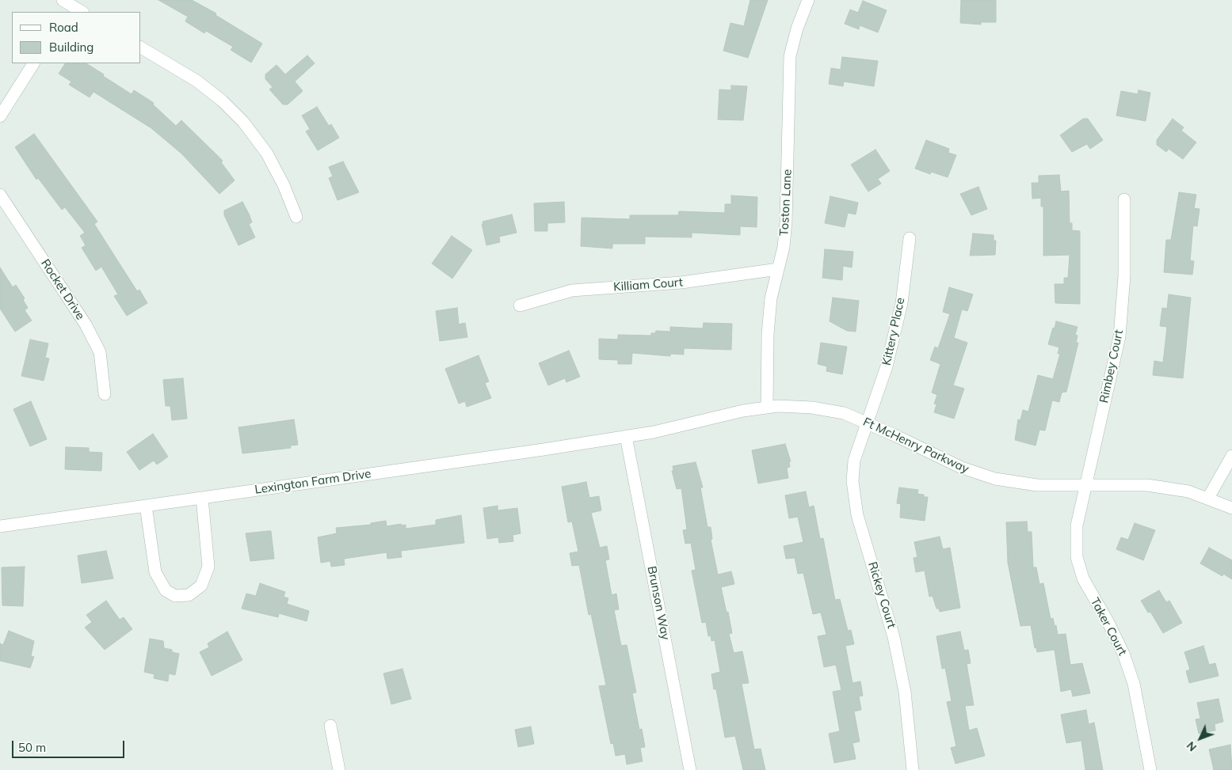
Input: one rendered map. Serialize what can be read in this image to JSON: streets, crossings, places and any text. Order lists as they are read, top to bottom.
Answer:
{
  "streets": {
    "street": [
      "Toston Lane",
      "Killiam Court",
      "Rocket Drive",
      "Kittery Place",
      "Rimbey Court",
      "Ft McHenry Parkway",
      "Lexington Farm Drive",
      "Rickey Court",
      "Brunson Way",
      "Taker Court"
    ]
  },
  "crossings": [
    ["Toston Lane", "Killiam Court"],
    ["Toston Lane", "Ft McHenry Parkway"],
    ["Kittery Place", "Ft McHenry Parkway"],
    ["Kittery Place", "Rickey Court"],
    ["Rimbey Court", "Ft McHenry Parkway"],
    ["Rimbey Court", "Taker Court"],
    ["Ft McHenry Parkway", "Lexington Farm Drive"],
    ["Ft McHenry Parkway", "Rickey Court"],
    ["Ft McHenry Parkway", "Brunson Way"],
    ["Ft McHenry Parkway", "Taker Court"],
    ["Lexington Farm Drive", "Brunson Way"]
  ],
  "legend": ["Road", "Building"],
  "scale_bar": "50 m",
  "north": "bottom left"
}
